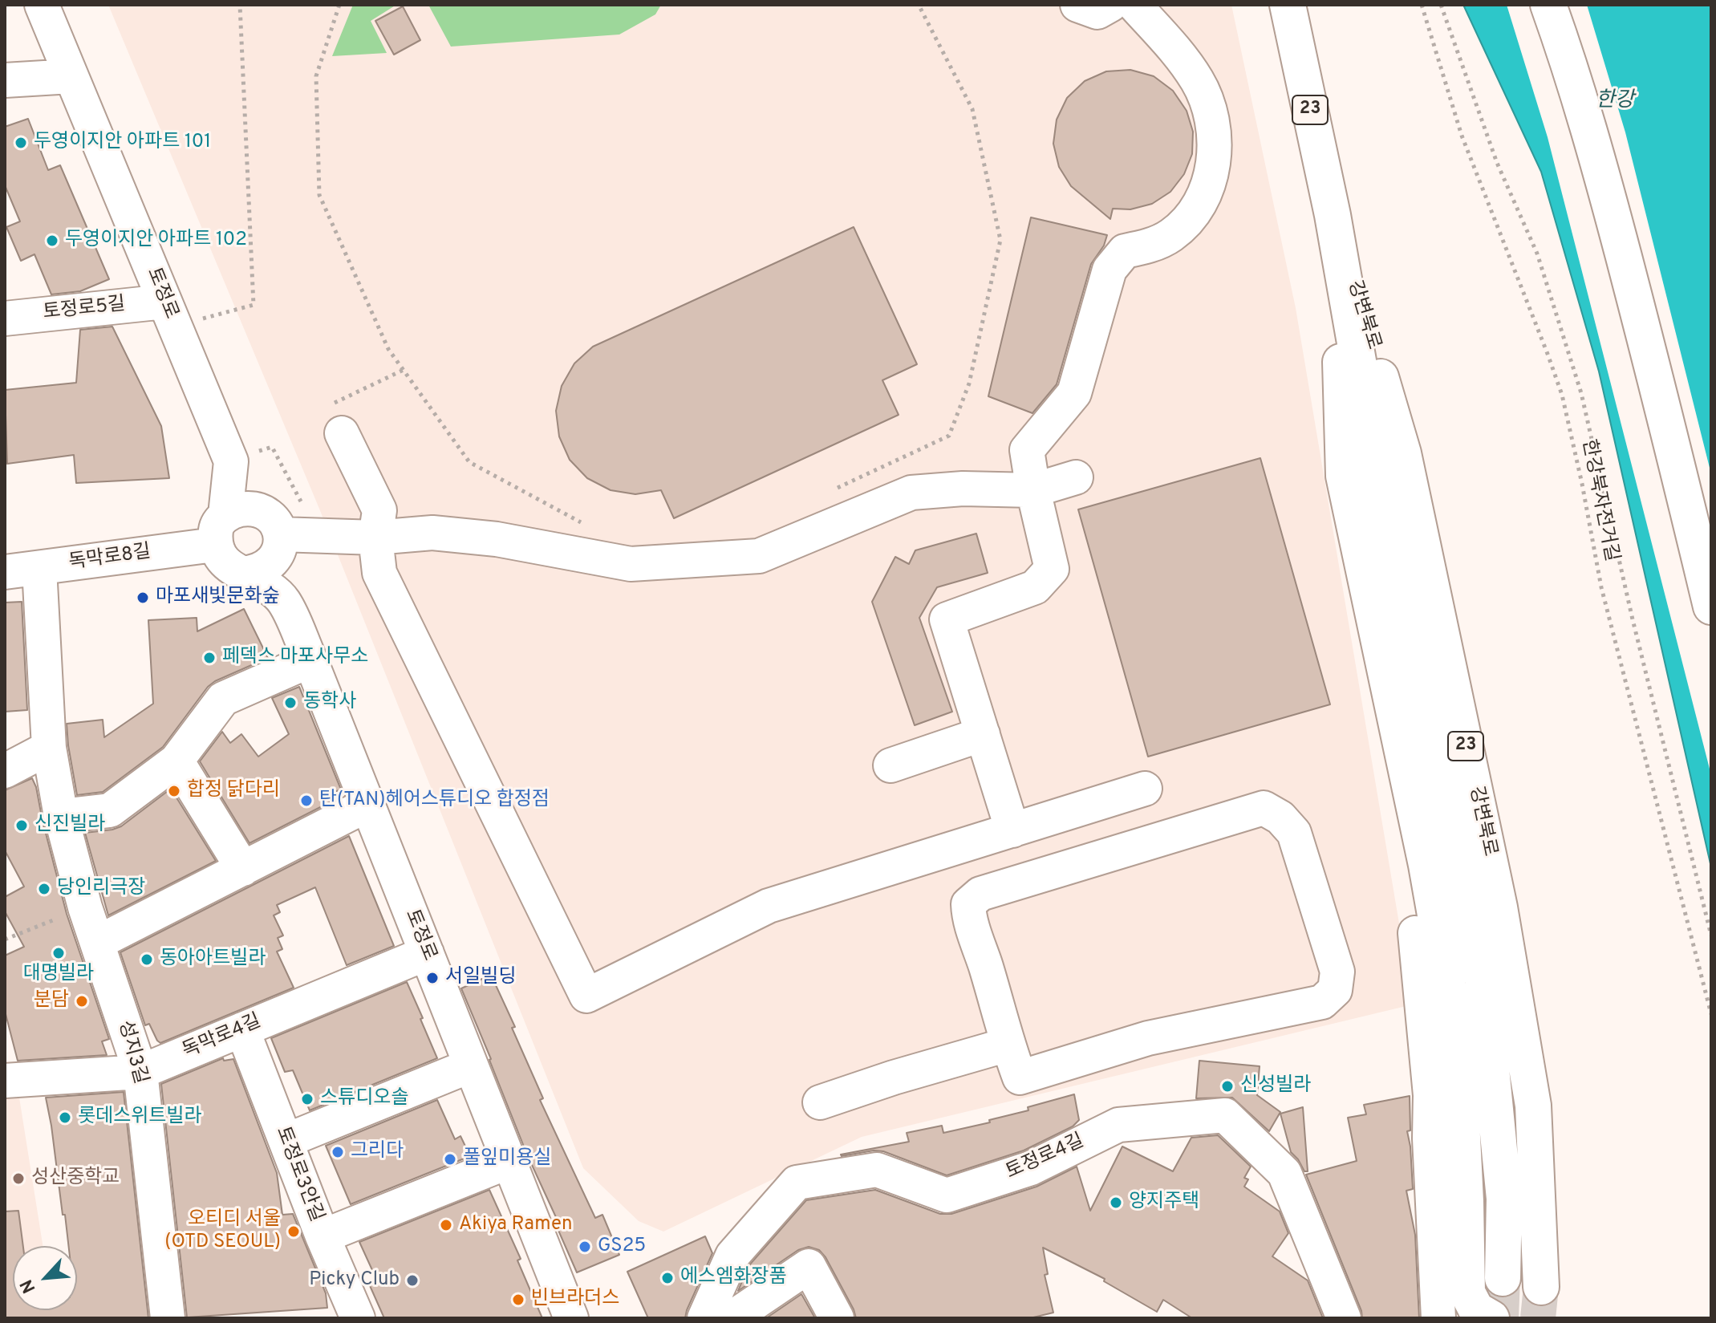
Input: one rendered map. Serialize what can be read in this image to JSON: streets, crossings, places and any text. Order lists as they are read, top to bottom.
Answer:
{
  "streets": {
    "highway": ["23", "강변북로"],
    "street": [
      "토정로",
      "토정로5길",
      "독막로8길",
      "독막로4길",
      "성지3길",
      "토정로4길",
      "토정로3안길"
    ],
    "path": ["한강북자전거길"]
  },
  "crossings": [
    ["토정로", "토정로5길"],
    ["토정로", "독막로8길"],
    ["토정로", "독막로4길"],
    ["독막로8길", "성지3길"],
    ["독막로4길", "성지3길"],
    ["독막로4길", "토정로3안길"]
  ],
  "water": ["한강"],
  "places": [
    "두영이지안 아파트 101",
    "두영이지안 아파트 102",
    "마포새빛문화숲",
    "페덱스 마포사무소",
    "동학사",
    "합정 닭다리",
    "탄(TAN)헤어스튜디오 합정점",
    "신진빌라",
    "당인리극장",
    "대명빌라",
    "동아아트빌라",
    "서일빌딩",
    "분담",
    "신성빌라",
    "스튜디오솔",
    "롯데스위트빌라",
    "그리다",
    "풀잎미용실",
    "성산중학교",
    "양지주택",
    "Akiya Ramen",
    "오티디 서울 (OTD SEOUL)",
    "GS25",
    "에스엠화장품",
    "Picky Club",
    "빈브라더스"
  ],
  "north": "bottom left"
}
